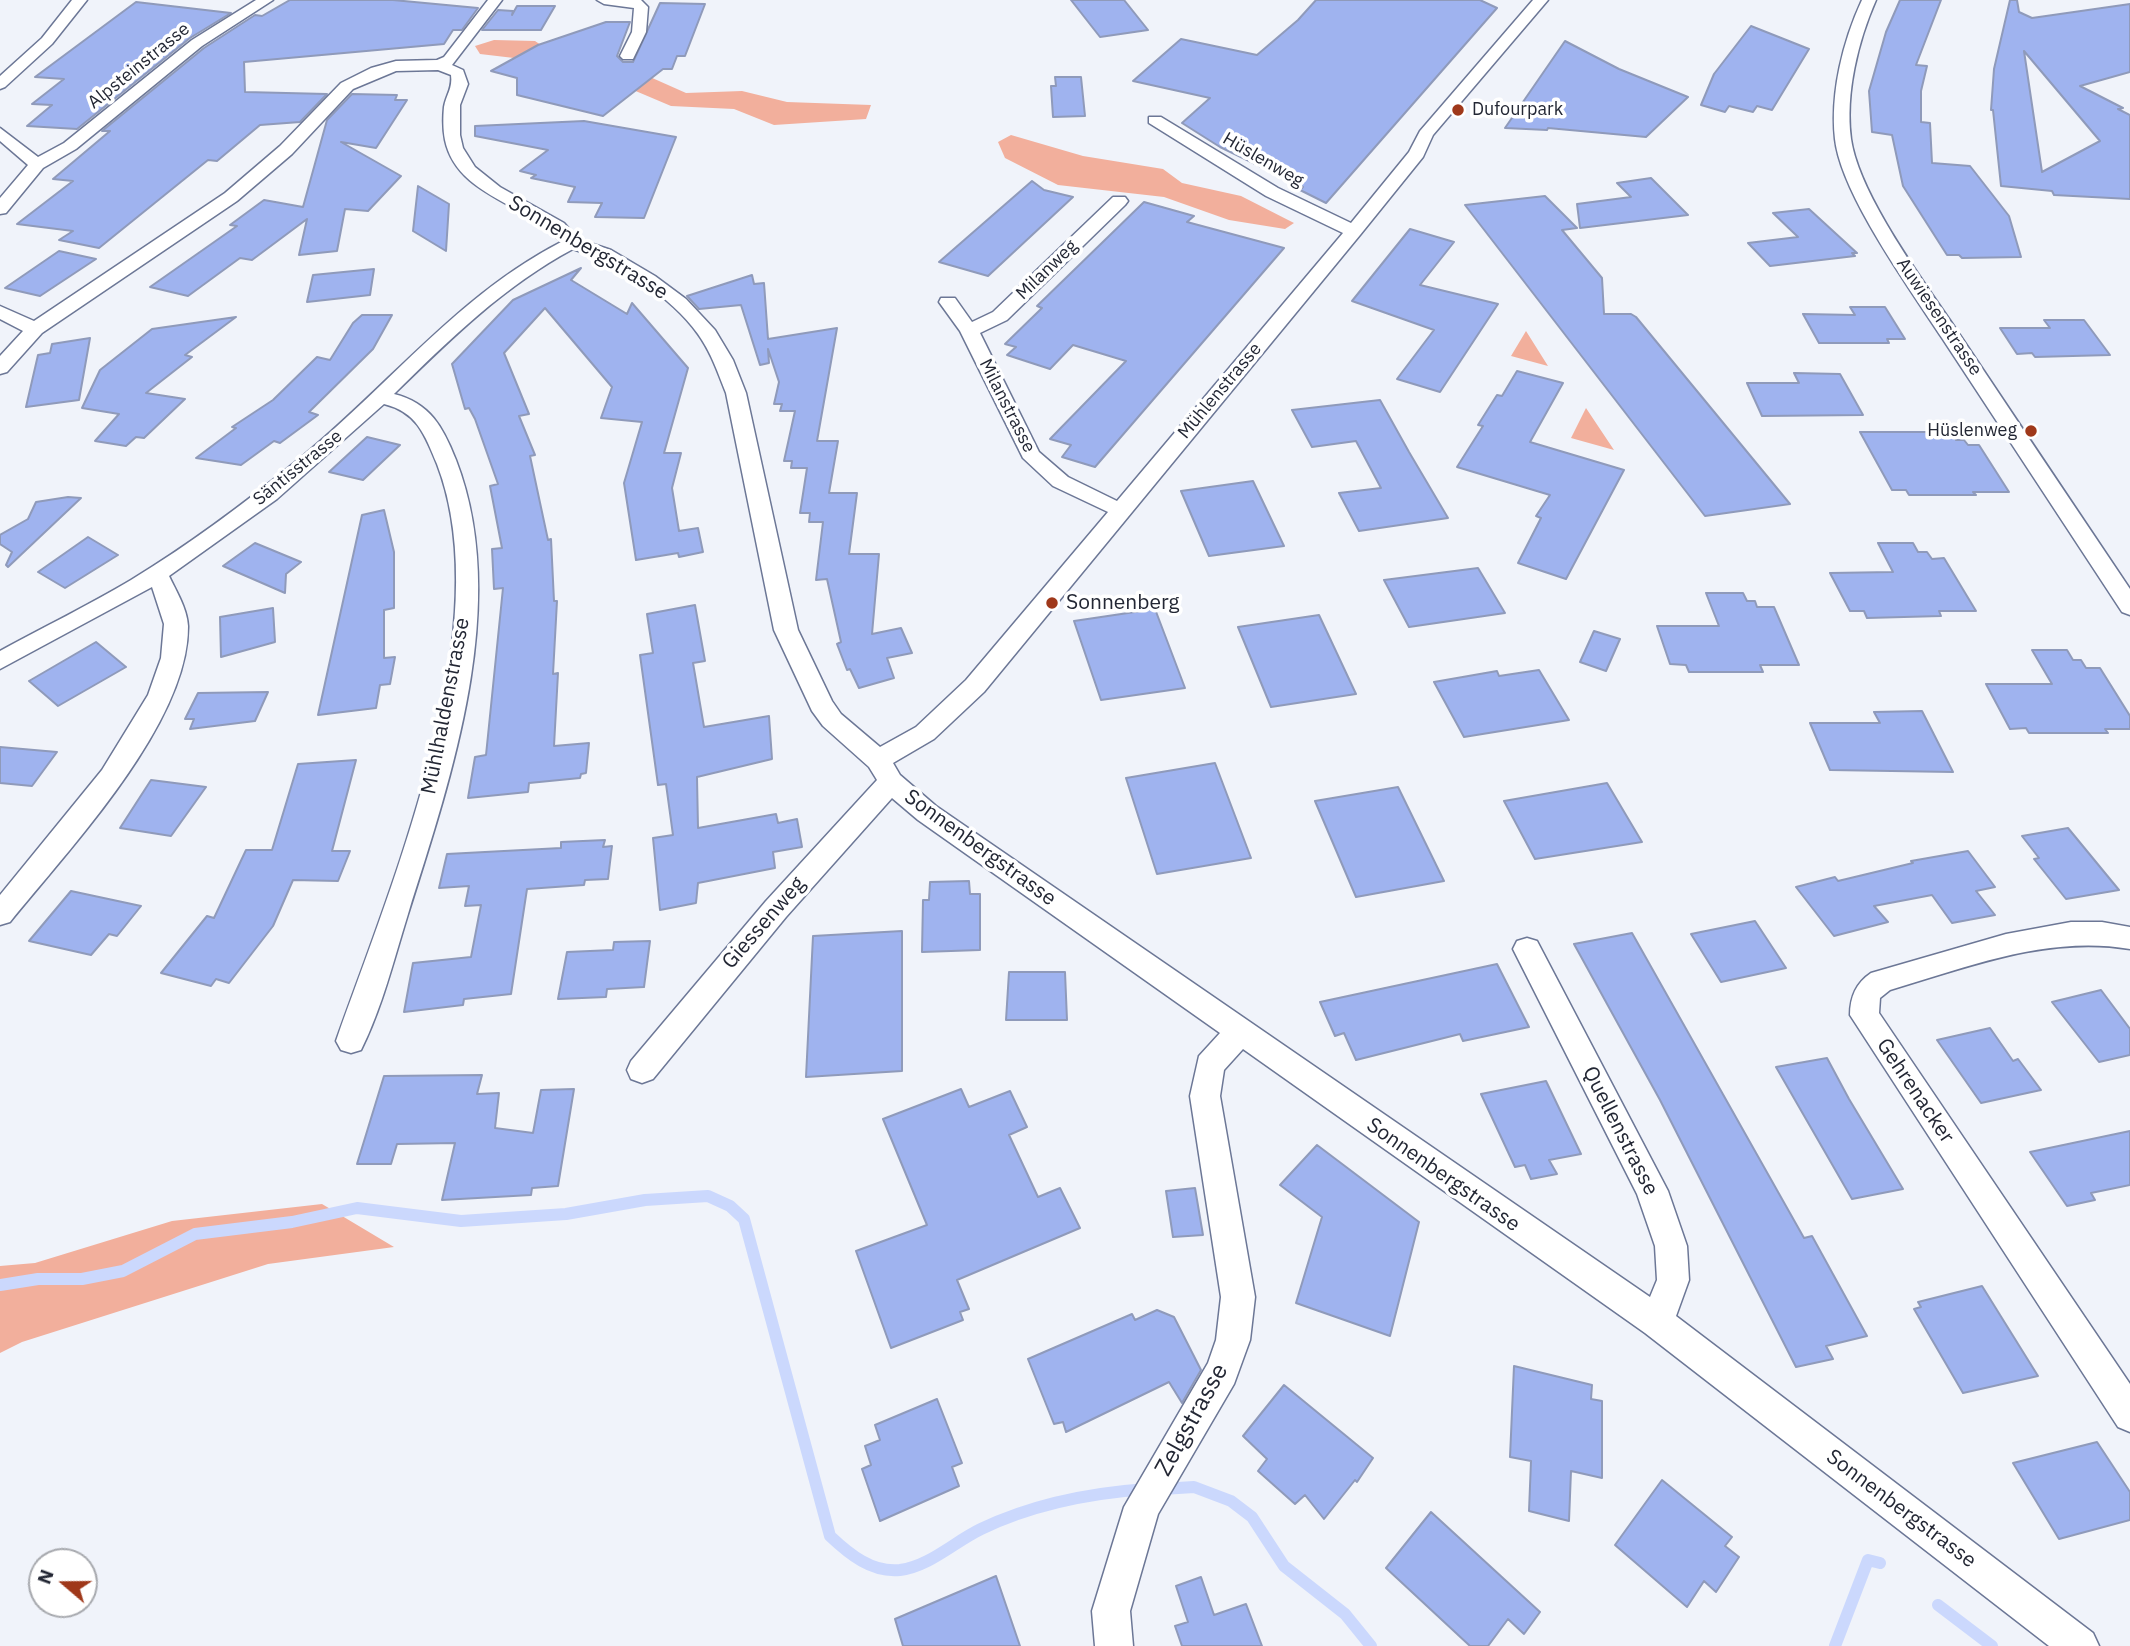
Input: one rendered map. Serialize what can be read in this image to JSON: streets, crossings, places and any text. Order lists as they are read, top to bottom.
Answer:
{
  "streets": {
    "street": [
      "Alpsteinstrasse",
      "Hüslenweg",
      "Sonnenbergstrasse",
      "Milanweg",
      "Auwiesenstrasse",
      "Mühlenstrasse",
      "Milanstrasse",
      "Säntisstrasse",
      "Mühlhaldenstrasse",
      "Giessenweg",
      "Gehrenacker",
      "Quellenstrasse",
      "Zelgstrasse"
    ]
  },
  "crossings": [
    ["Hüslenweg", "Mühlenstrasse"],
    ["Sonnenbergstrasse", "Mühlenstrasse"],
    ["Sonnenbergstrasse", "Säntisstrasse"],
    ["Sonnenbergstrasse", "Giessenweg"],
    ["Sonnenbergstrasse", "Quellenstrasse"],
    ["Sonnenbergstrasse", "Zelgstrasse"],
    ["Milanweg", "Milanstrasse"],
    ["Mühlenstrasse", "Milanstrasse"],
    ["Mühlenstrasse", "Giessenweg"],
    ["Säntisstrasse", "Mühlhaldenstrasse"]
  ],
  "places": ["Dufourpark", "Hüslenweg", "Sonnenberg"],
  "north": "left"
}
